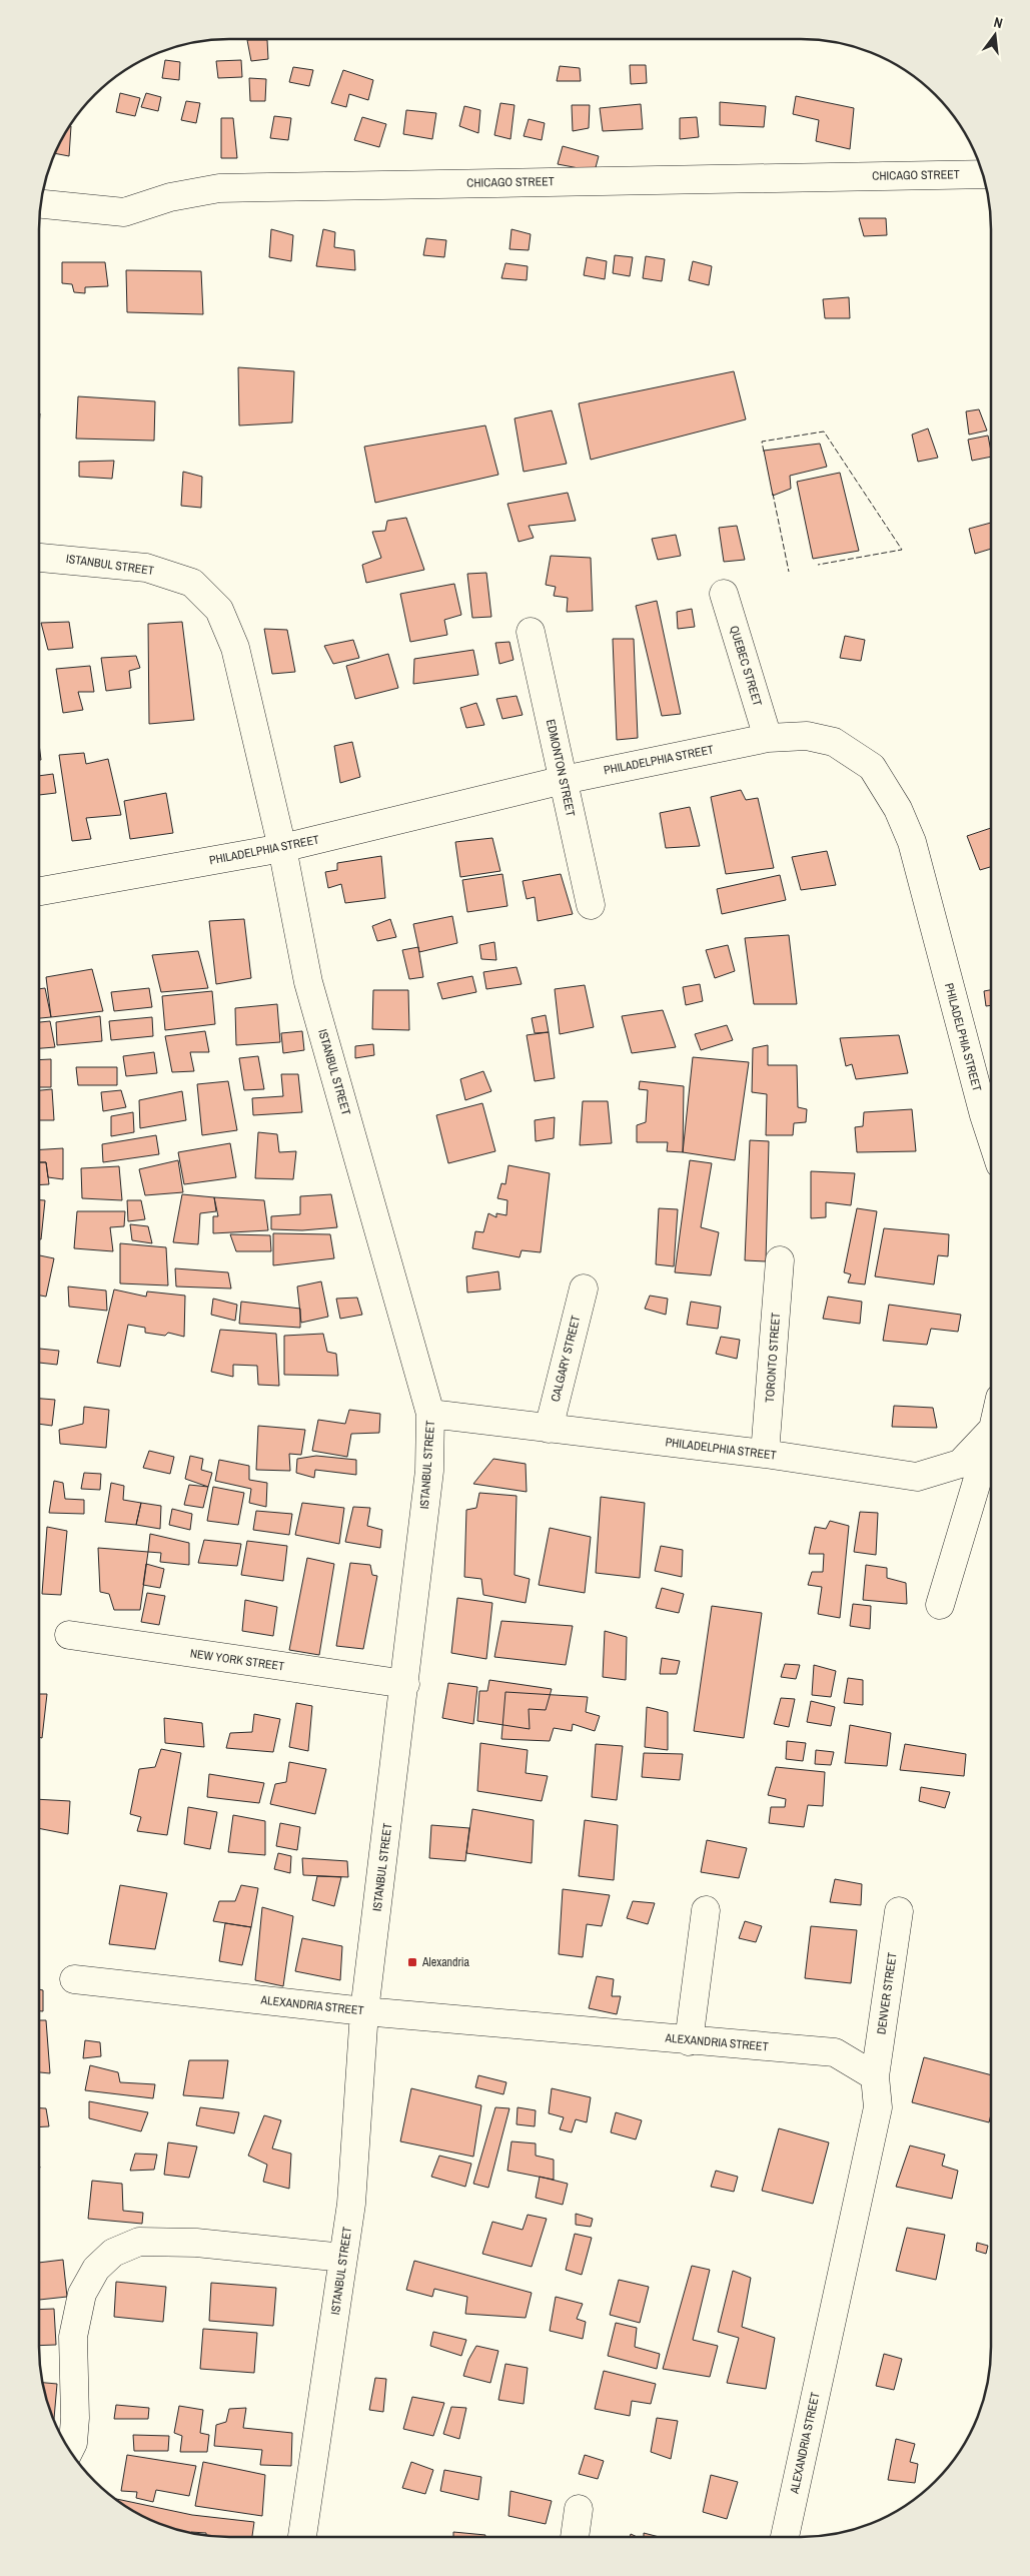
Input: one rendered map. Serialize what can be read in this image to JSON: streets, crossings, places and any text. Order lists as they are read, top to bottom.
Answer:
{
  "streets": {
    "street": [
      "CHICAGO STREET",
      "ISTANBUL STREET",
      "QUEBEC STREET",
      "PHILADELPHIA STREET",
      "EDMONTON STREET",
      "TORONTO STREET",
      "CALGARY STREET",
      "NEW YORK STREET",
      "DENVER STREET",
      "ALEXANDRIA STREET"
    ]
  },
  "crossings": [
    ["ISTANBUL STREET", "PHILADELPHIA STREET"],
    ["ISTANBUL STREET", "NEW YORK STREET"],
    ["ISTANBUL STREET", "ALEXANDRIA STREET"],
    ["QUEBEC STREET", "PHILADELPHIA STREET"],
    ["PHILADELPHIA STREET", "EDMONTON STREET"],
    ["PHILADELPHIA STREET", "TORONTO STREET"],
    ["PHILADELPHIA STREET", "CALGARY STREET"],
    ["DENVER STREET", "ALEXANDRIA STREET"]
  ],
  "places": {
    "transit": ["Alexandria"]
  },
  "north": "top"
}
